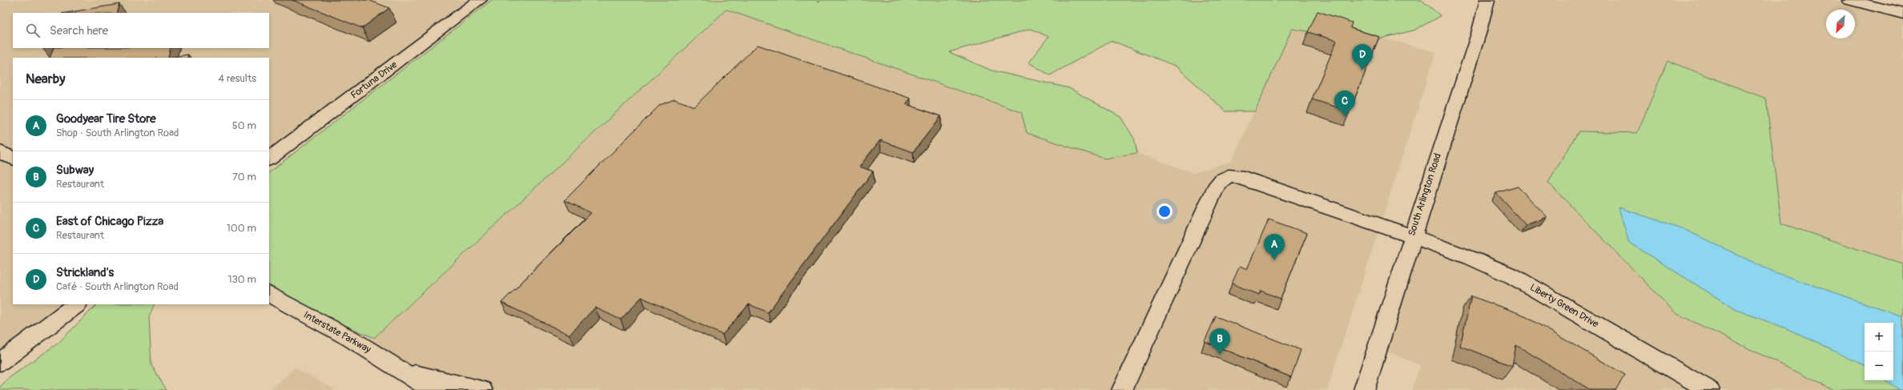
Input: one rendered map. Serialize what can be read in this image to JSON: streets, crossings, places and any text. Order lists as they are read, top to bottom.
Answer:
{
  "streets": {
    "street": [
      "Fortuna Drive",
      "South Arlington Road",
      "Liberty Green Drive",
      "Interstate Parkway"
    ]
  },
  "crossings": [
    ["South Arlington Road", "Liberty Green Drive"]
  ],
  "north": "bottom left",
  "page": {
    "search": "Search here",
    "pins": [
      "D",
      "C",
      "A",
      "B"
    ],
    "heading": ["Nearby", "4 results"],
    "list": [
      {
        "mark": "A",
        "name": "Goodyear Tire Store",
        "note": "Shop · South Arlington Road",
        "value": "50 m"
      },
      {
        "mark": "B",
        "name": "Subway",
        "note": "Restaurant",
        "value": "70 m"
      },
      {
        "mark": "C",
        "name": "East of Chicago Pizza",
        "note": "Restaurant",
        "value": "100 m"
      },
      {
        "mark": "D",
        "name": "Strickland's",
        "note": "Café · South Arlington Road",
        "value": "130 m"
      }
    ],
    "map_buttons": ["+", "−"]
  }
}
